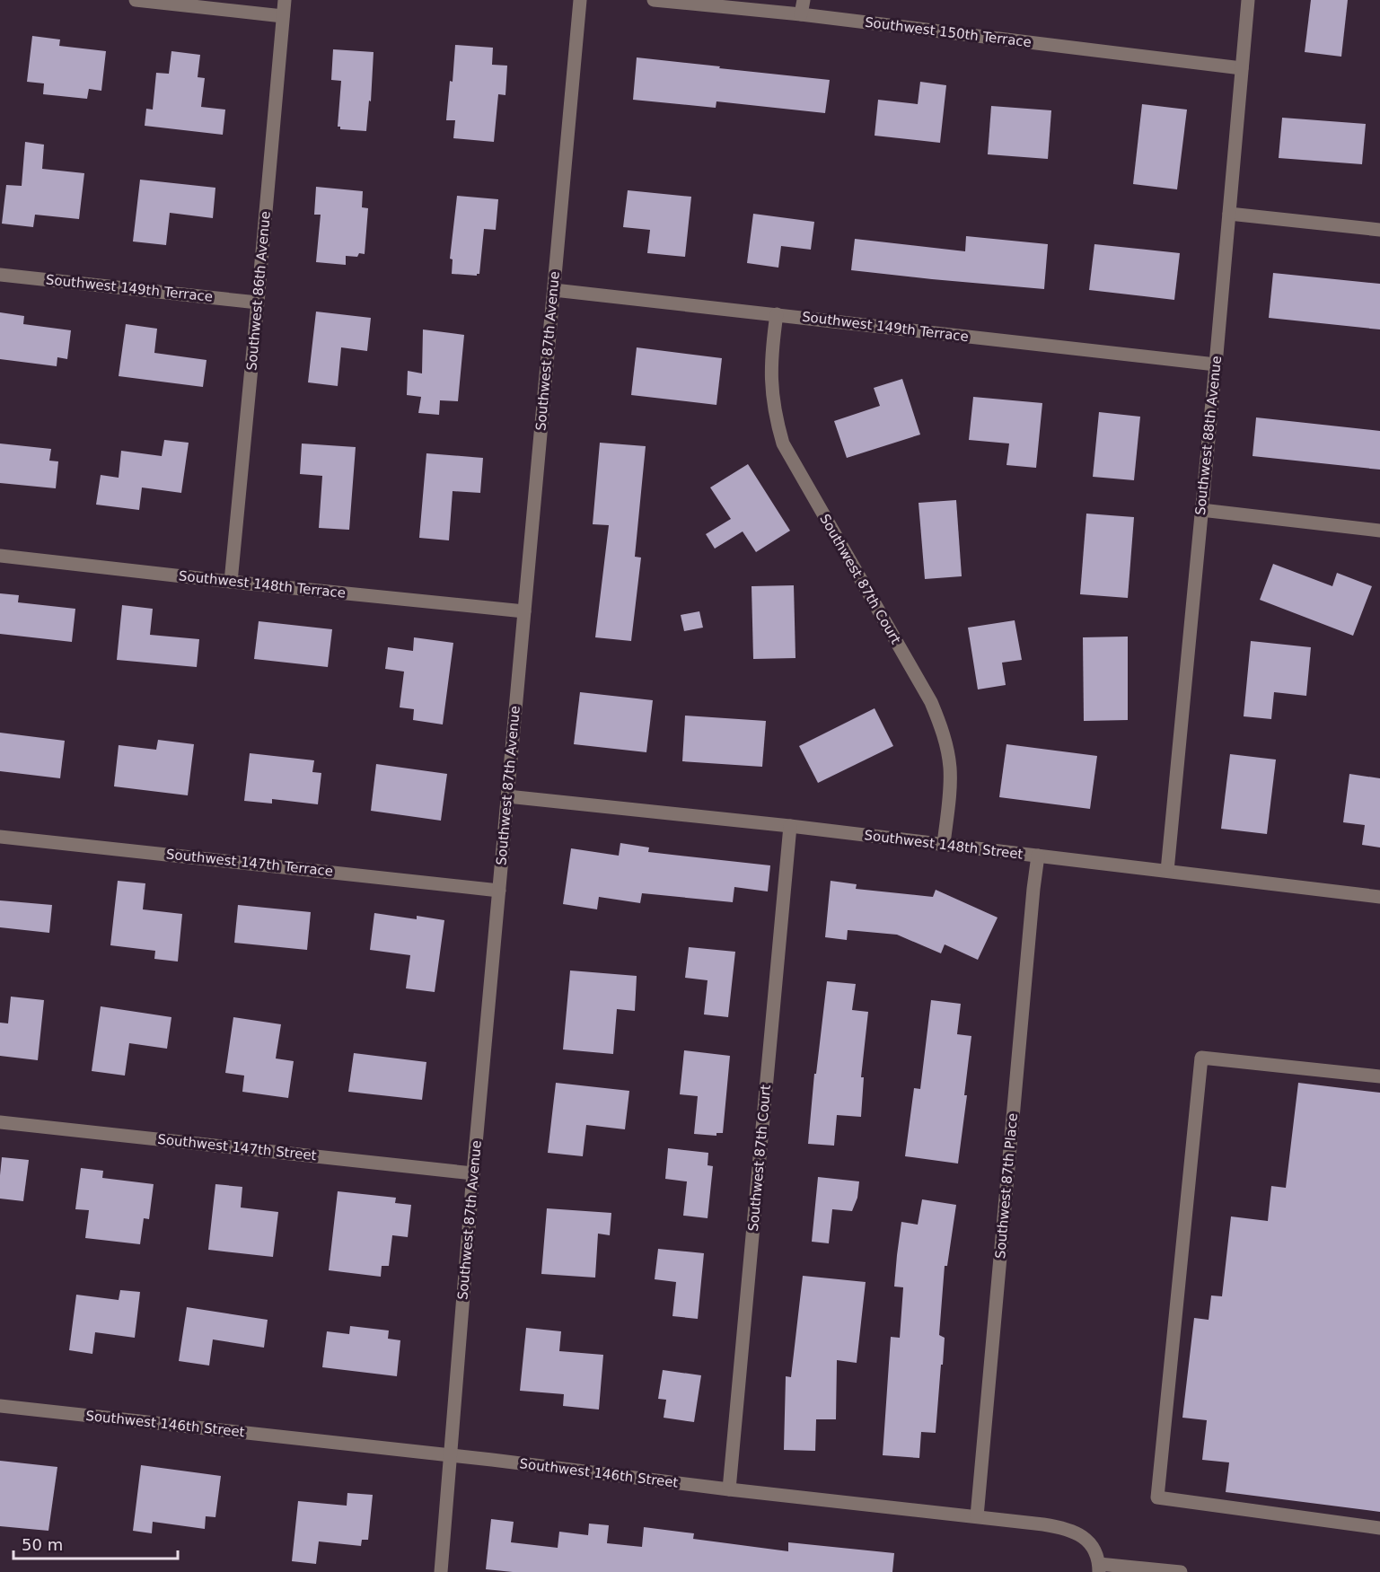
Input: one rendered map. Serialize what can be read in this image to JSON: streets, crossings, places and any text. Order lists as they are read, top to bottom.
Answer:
{
  "streets": {
    "street": [
      "Southwest 150th Terrace",
      "Southwest 149th Terrace",
      "Southwest 86th Avenue",
      "Southwest 87th Avenue",
      "Southwest 88th Avenue",
      "Southwest 87th Court",
      "Southwest 148th Terrace",
      "Southwest 148th Street",
      "Southwest 147th Terrace",
      "Southwest 147th Street",
      "Southwest 87th Place",
      "Southwest 146th Street"
    ]
  },
  "crossings": [
    ["Southwest 150th Terrace", "Southwest 88th Avenue"],
    ["Southwest 149th Terrace", "Southwest 86th Avenue"],
    ["Southwest 149th Terrace", "Southwest 87th Avenue"],
    ["Southwest 149th Terrace", "Southwest 88th Avenue"],
    ["Southwest 149th Terrace", "Southwest 87th Court"],
    ["Southwest 86th Avenue", "Southwest 148th Terrace"],
    ["Southwest 87th Avenue", "Southwest 148th Terrace"],
    ["Southwest 87th Avenue", "Southwest 148th Street"],
    ["Southwest 87th Avenue", "Southwest 147th Terrace"],
    ["Southwest 87th Avenue", "Southwest 147th Street"],
    ["Southwest 87th Avenue", "Southwest 146th Street"],
    ["Southwest 88th Avenue", "Southwest 148th Street"],
    ["Southwest 87th Court", "Southwest 148th Street"],
    ["Southwest 87th Court", "Southwest 146th Street"],
    ["Southwest 148th Street", "Southwest 87th Place"],
    ["Southwest 87th Place", "Southwest 146th Street"]
  ],
  "scale_bar": "50 m"
}
